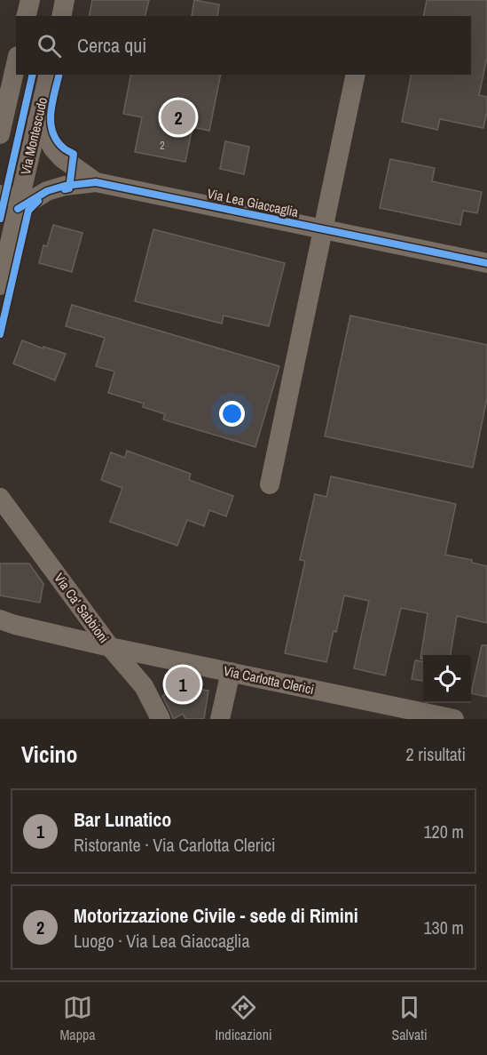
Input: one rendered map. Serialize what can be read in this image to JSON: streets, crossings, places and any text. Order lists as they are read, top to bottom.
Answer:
{
  "streets": {
    "street": [
      "Via Montescudo",
      "Via Lea Giaccaglia",
      "Via Ca' Sabbioni",
      "Via Carlotta Clerici"
    ]
  },
  "crossings": [
    ["Via Montescudo", "Via Lea Giaccaglia"],
    ["Via Ca' Sabbioni", "Via Carlotta Clerici"]
  ],
  "house_numbers": ["2"],
  "page": {
    "search": "Cerca qui",
    "pins": ["2", "1"],
    "heading": ["Vicino", "2 risultati"],
    "list": [
      {
        "mark": "1",
        "name": "Bar Lunatico",
        "note": "Ristorante · Via Carlotta Clerici",
        "value": "120 m"
      },
      {
        "mark": "2",
        "name": "Motorizzazione Civile - sede di Rimini",
        "note": "Luogo · Via Lea Giaccaglia",
        "value": "130 m"
      }
    ],
    "nav": ["Mappa", "Indicazioni", "Salvati"]
  }
}
